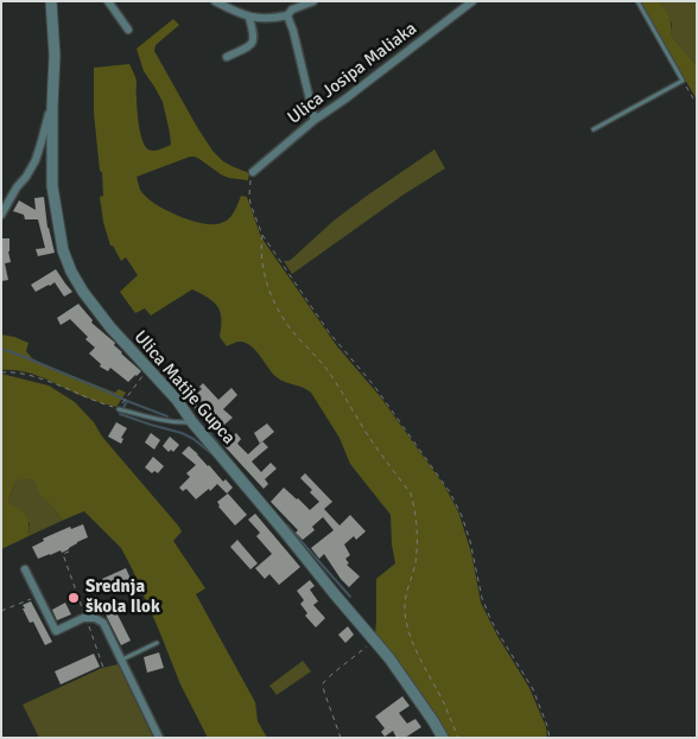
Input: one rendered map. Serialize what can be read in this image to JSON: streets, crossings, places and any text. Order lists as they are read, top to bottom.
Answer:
{
  "streets": {
    "street": ["Ulica Josipa Maliaka", "Ulica Matije Gupca"]
  },
  "places": ["Srednja škola Ilok"]
}
